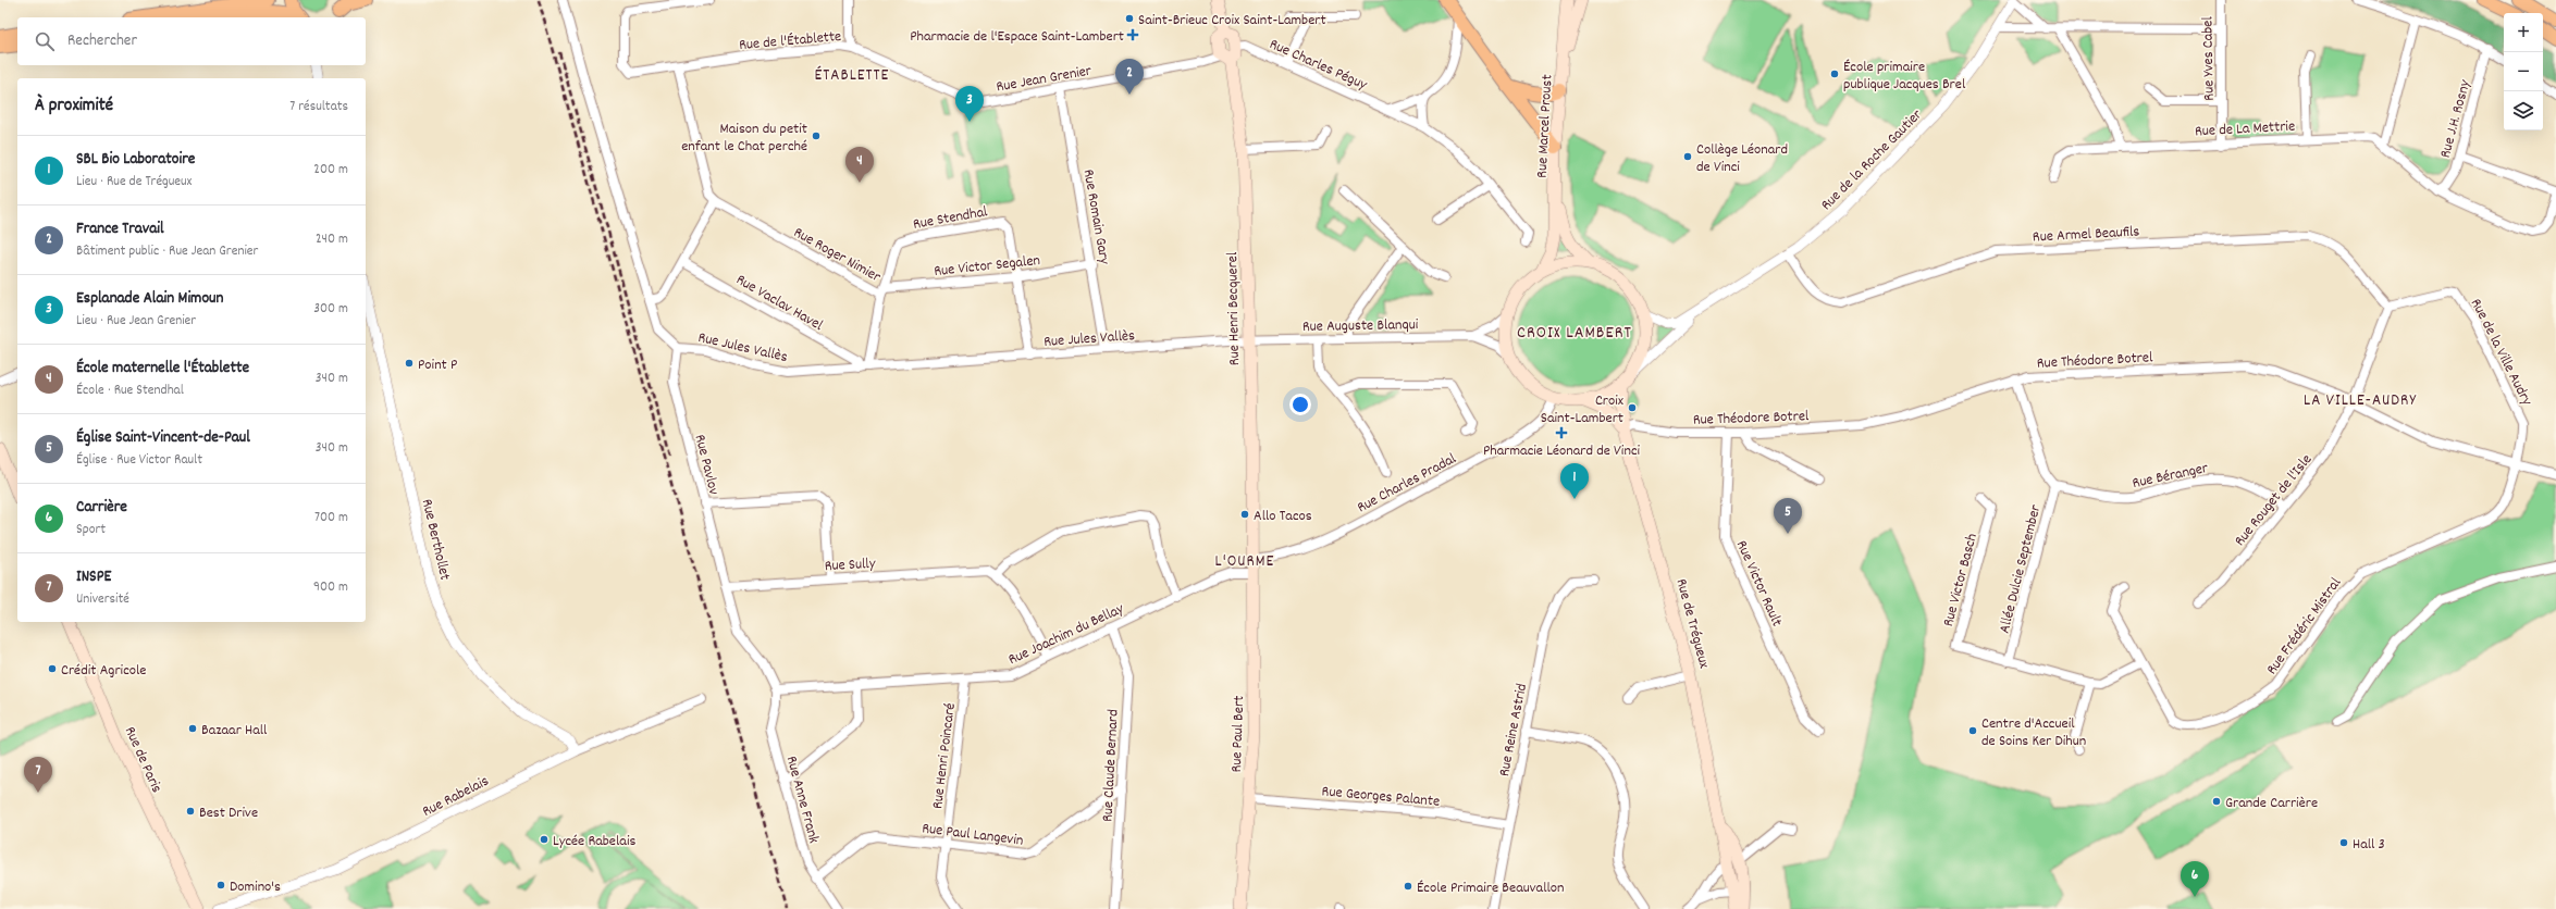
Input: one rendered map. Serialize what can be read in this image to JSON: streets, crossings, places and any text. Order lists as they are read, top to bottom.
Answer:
{
  "streets": {
    "main road": [
      "Rue Marcel Proust",
      "Rue Henri Becquerel",
      "Rue de Trégueux",
      "Rue Paul Bert",
      "Rue de Paris"
    ],
    "street": [
      "Rue de l'Établette",
      "Rue Yves Cabel",
      "Rue Charles Péguy",
      "Rue Jean Grenier",
      "Rue J.H. Rosny",
      "Rue de La Mettrie",
      "Rue de la Roche Gautier",
      "Rue Stendhal",
      "Rue Romain Gary",
      "Rue Armel Beaufils",
      "Rue Roger Nimier",
      "Rue Victor Segalen",
      "Rue Vaclav Havel",
      "Rue Auguste Blanqui",
      "Rue Jules Vallès",
      "Rue de la Ville Audry",
      "Rue Théodore Botrel",
      "Rue Pavlov",
      "Rue Béranger",
      "Rue Charles Pradal",
      "Rue Rouget de l'Isle",
      "Rue Berthollet",
      "Rue Sully",
      "Allée Dulcie September",
      "Rue Victor Basch",
      "Rue Victor Rault",
      "Rue Frédéric Mistral",
      "Rue Joachim du Bellay",
      "Rue Reine Astrid",
      "Rue Henri Poincaré",
      "Rue Claude Bernard",
      "Rue Rabelais",
      "Rue Georges Palante",
      "Rue Anne Frank",
      "Rue Paul Langevin"
    ]
  },
  "crossings": [
    ["Rue de l'Établette", "Rue Jean Grenier"],
    ["Rue Yves Cabel", "Rue de La Mettrie"],
    ["Rue Jean Grenier", "Rue Romain Gary"],
    ["Rue Jean Grenier", "Rue Henri Becquerel"],
    ["Rue J.H. Rosny", "Rue de La Mettrie"],
    ["Rue Marcel Proust", "Rue Auguste Blanqui"],
    ["Rue Marcel Proust", "Rue Charles Pradal"],
    ["Rue Marcel Proust", "Rue de Trégueux"],
    ["Rue de la Roche Gautier", "Rue Armel Beaufils"],
    ["Rue Stendhal", "Rue Roger Nimier"],
    ["Rue Stendhal", "Rue Victor Segalen"],
    ["Rue Stendhal", "Rue Jules Vallès"],
    ["Rue Romain Gary", "Rue Victor Segalen"],
    ["Rue Romain Gary", "Rue Jules Vallès"],
    ["Rue Armel Beaufils", "Rue de la Ville Audry"],
    ["Rue Armel Beaufils", "Rue Rouget de l'Isle"],
    ["Rue Roger Nimier", "Rue Victor Segalen"],
    ["Rue Roger Nimier", "Rue Vaclav Havel"],
    ["Rue Roger Nimier", "Rue Jules Vallès"],
    ["Rue Vaclav Havel", "Rue Jules Vallès"],
    ["Rue Henri Becquerel", "Rue Auguste Blanqui"],
    ["Rue Henri Becquerel", "Rue Jules Vallès"],
    ["Rue Henri Becquerel", "Rue Charles Pradal"],
    ["Rue Henri Becquerel", "Rue Joachim du Bellay"],
    ["Rue Henri Becquerel", "Rue Paul Bert"],
    ["Rue Auguste Blanqui", "Rue Jules Vallès"],
    ["Rue Auguste Blanqui", "Rue Charles Pradal"],
    ["Rue Auguste Blanqui", "Rue de Trégueux"],
    ["Rue Jules Vallès", "Rue Pavlov"],
    ["Rue de la Ville Audry", "Rue Théodore Botrel"],
    ["Rue de la Ville Audry", "Rue Rouget de l'Isle"],
    ["Rue de la Ville Audry", "Rue Frédéric Mistral"],
    ["Rue Théodore Botrel", "Rue Rouget de l'Isle"],
    ["Rue Théodore Botrel", "Rue Victor Rault"],
    ["Rue Théodore Botrel", "Rue de Trégueux"],
    ["Rue Théodore Botrel", "Rue Frédéric Mistral"],
    ["Rue Pavlov", "Rue Sully"],
    ["Rue Béranger", "Rue Rouget de l'Isle"],
    ["Rue Béranger", "Allée Dulcie September"],
    ["Rue Charles Pradal", "Rue de Trégueux"],
    ["Rue Charles Pradal", "Rue Joachim du Bellay"],
    ["Rue Charles Pradal", "Rue Paul Bert"],
    ["Rue Berthollet", "Rue Rabelais"],
    ["Allée Dulcie September", "Rue Victor Basch"],
    ["Rue Joachim du Bellay", "Rue Paul Bert"],
    ["Rue Joachim du Bellay", "Rue Henri Poincaré"],
    ["Rue Joachim du Bellay", "Rue Claude Bernard"],
    ["Rue Joachim du Bellay", "Rue Anne Frank"],
    ["Rue Reine Astrid", "Rue Georges Palante"],
    ["Rue Paul Bert", "Rue Georges Palante"],
    ["Rue Henri Poincaré", "Rue Paul Langevin"],
    ["Rue Claude Bernard", "Rue Paul Langevin"],
    ["Rue Anne Frank", "Rue Paul Langevin"]
  ],
  "districts": [
    "ÉTABLETTE",
    "CROIX LAMBERT",
    "LA VILLE-AUDRY",
    "L'OURME"
  ],
  "places": {
    "other": [
      "Saint-Brieuc Croix Saint-Lambert",
      "École primaire publique Jacques Brel",
      "Maison du petit enfant le Chat perché",
      "Collège Léonard de Vinci",
      "Point P",
      "Croix Saint-Lambert",
      "Allo Tacos",
      "Crédit Agricole",
      "Bazaar Hall",
      "Centre d'Accueil de Soins Ker Dihun",
      "Grande Carrière",
      "Best Drive",
      "Lycée Rabelais",
      "Hall 3",
      "Domino's",
      "École Primaire Beauvallon"
    ],
    "health": ["Pharmacie de l'Espace Saint-Lambert", "Pharmacie Léonard de Vinci"]
  },
  "page": {
    "map_buttons": ["+", "−"],
    "search": "Rechercher",
    "pins": [
      "2",
      "3",
      "4",
      "1",
      "5",
      "7",
      "6"
    ],
    "heading": ["À proximité", "7 résultats"],
    "list": [
      {
        "mark": "1",
        "name": "SBL Bio Laboratoire",
        "note": "Lieu · Rue de Trégueux",
        "value": "200 m"
      },
      {
        "mark": "2",
        "name": "France Travail",
        "note": "Bâtiment public · Rue Jean Grenier",
        "value": "240 m"
      },
      {
        "mark": "3",
        "name": "Esplanade Alain Mimoun",
        "note": "Lieu · Rue Jean Grenier",
        "value": "300 m"
      },
      {
        "mark": "4",
        "name": "École maternelle l'Établette",
        "note": "École · Rue Stendhal",
        "value": "340 m"
      },
      {
        "mark": "5",
        "name": "Église Saint-Vincent-de-Paul",
        "note": "Église · Rue Victor Rault",
        "value": "340 m"
      },
      {
        "mark": "6",
        "name": "Carrière",
        "note": "Sport",
        "value": "700 m"
      },
      {
        "mark": "7",
        "name": "INSPE",
        "note": "Université",
        "value": "900 m"
      }
    ]
  }
}
